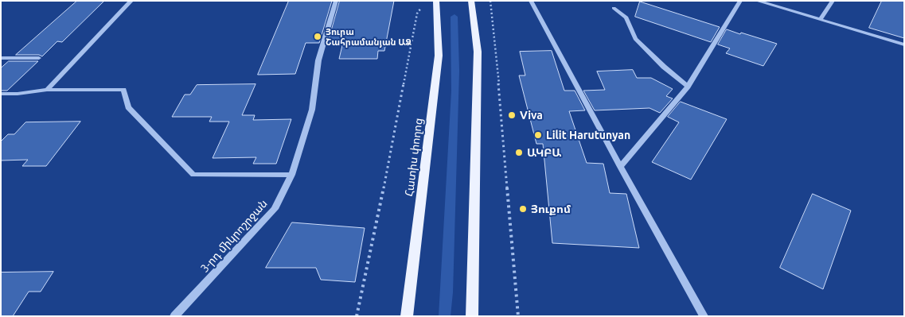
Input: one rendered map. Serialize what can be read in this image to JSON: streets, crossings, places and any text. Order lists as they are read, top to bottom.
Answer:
{
  "streets": {
    "main road": ["Հատիս փողոց"],
    "street": ["3-րդ միկրոշրջան"]
  },
  "places": [
    "Յուրա Շահրամանյան ԱՁ",
    "Viva",
    "Lilit Harutunyan",
    "ԱԿԲԱ",
    "Յուքոմ"
  ]
}
